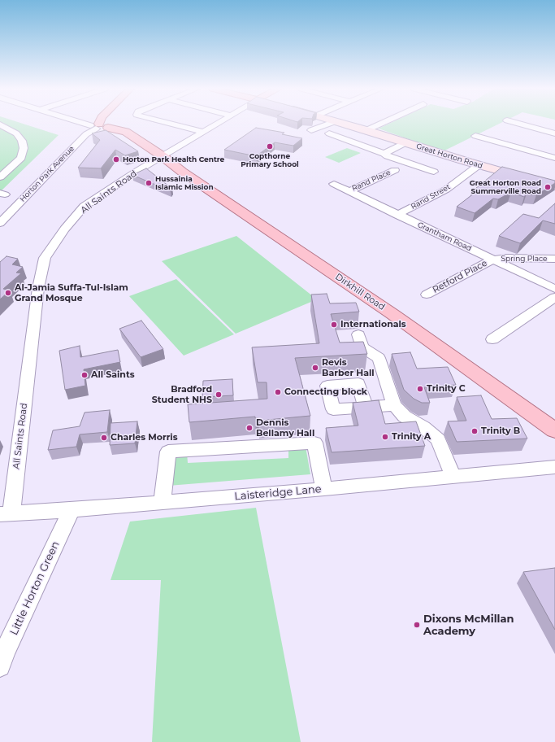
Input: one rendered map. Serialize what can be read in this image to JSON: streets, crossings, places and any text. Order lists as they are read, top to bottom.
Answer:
{
  "streets": {
    "main road": ["Dirkhill Road"],
    "street": [
      "Great Horton Road",
      "Horton Park Avenue",
      "Rand Place",
      "All Saints Road",
      "Rand Street",
      "Grantham Road",
      "Spring Place",
      "Retford Place",
      "Laisteridge Lane",
      "Little Horton Green"
    ]
  },
  "crossings": [
    ["Great Horton Road", "Rand Street"],
    ["Horton Park Avenue", "Dirkhill Road"],
    ["Rand Place", "Grantham Road"],
    ["All Saints Road", "Dirkhill Road"],
    ["All Saints Road", "Laisteridge Lane"],
    ["Rand Street", "Grantham Road"],
    ["Grantham Road", "Spring Place"],
    ["Grantham Road", "Retford Place"],
    ["Spring Place", "Retford Place"],
    ["Laisteridge Lane", "Little Horton Green"]
  ],
  "places": [
    "Copthorne Primary School",
    "Horton Park Health Centre",
    "Hussainia Islamic Mission",
    "Great Horton Road Summerville Road",
    "Al-Jamia Suffa-Tul-Islam Grand Mosque",
    "Internationals",
    "Revis Barber Hall",
    "All Saints",
    "Trinity C",
    "Connecting block",
    "Bradford Student NHS",
    "Dennis Bellamy Hall",
    "Trinity B",
    "Trinity A",
    "Charles Morris",
    "Dixons McMillan Academy"
  ]
}
